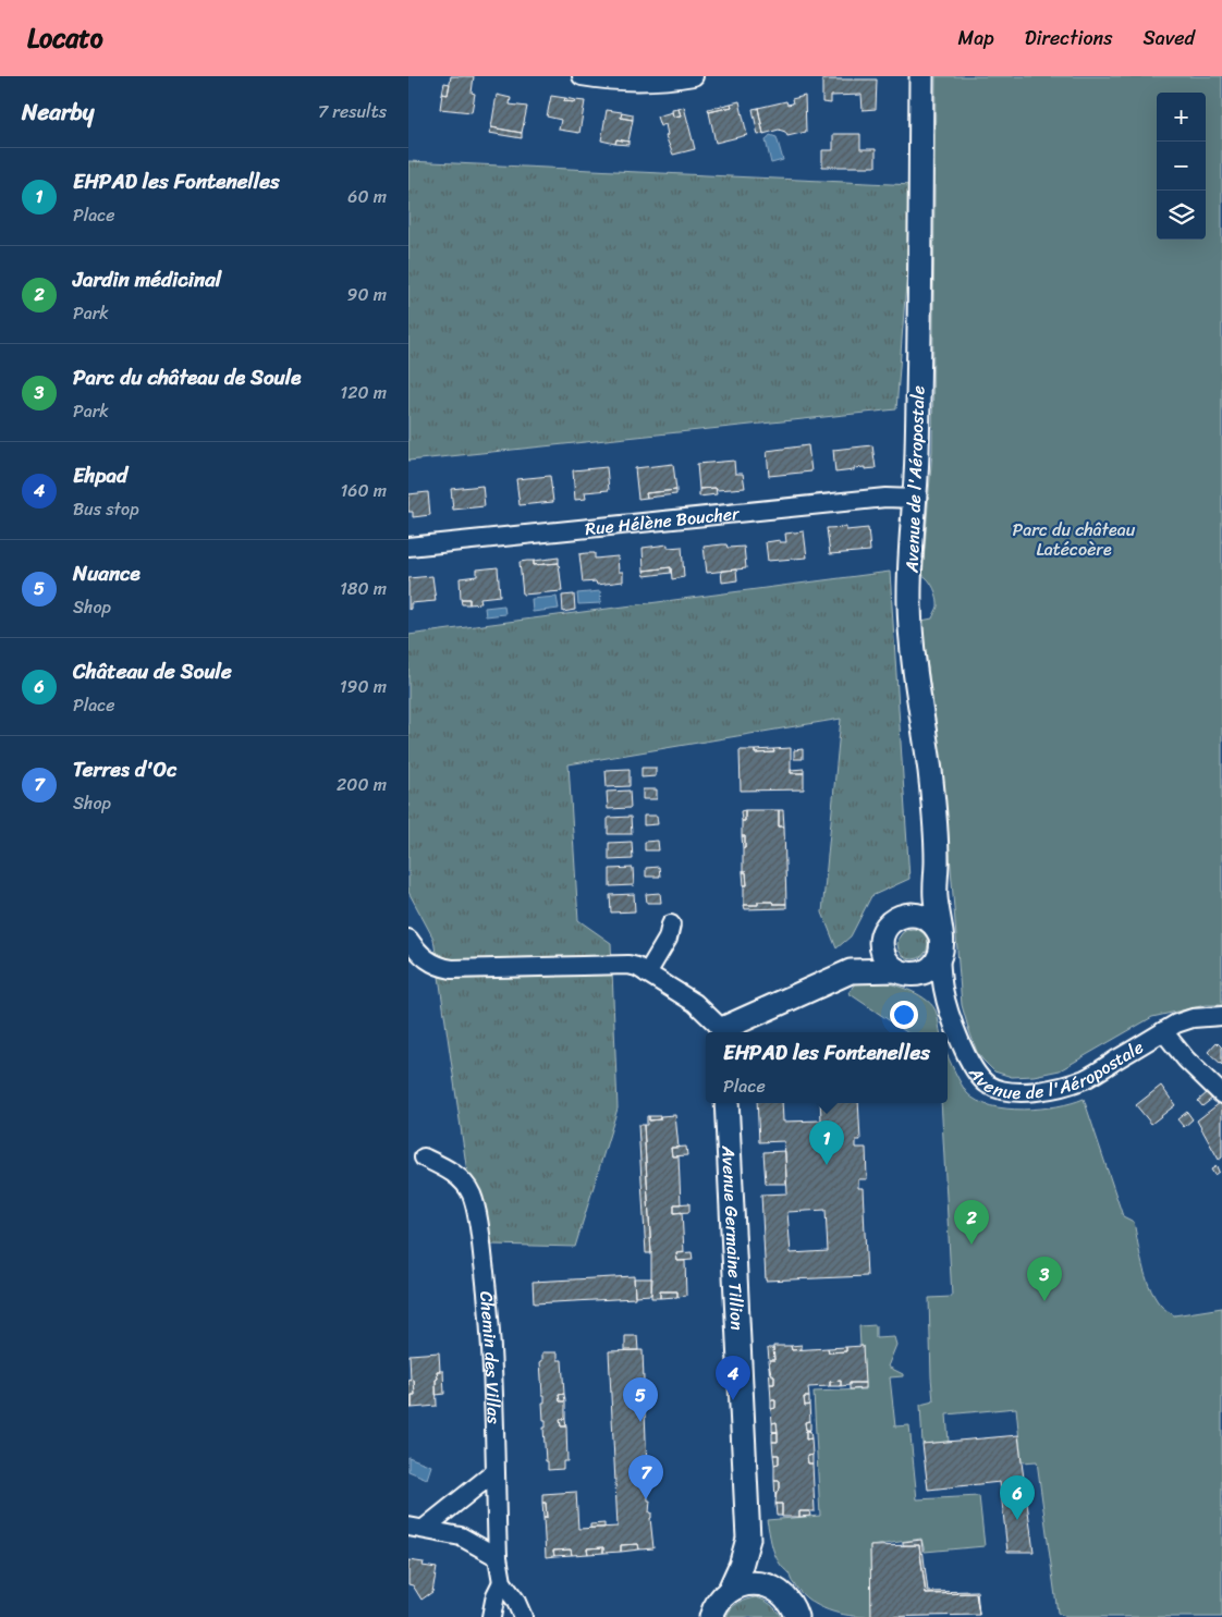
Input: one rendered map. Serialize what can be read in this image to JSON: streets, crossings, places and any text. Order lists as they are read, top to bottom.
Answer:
{
  "streets": {
    "street": [
      "Avenue de l'Aéropostale",
      "Rue Hélène Boucher",
      "Avenue Germaine Tillion",
      "Chemin des Villas"
    ]
  },
  "crossings": [
    ["Avenue de l'Aéropostale", "Rue Hélène Boucher"]
  ],
  "parks": ["Parc du château Latécoère"],
  "page": {
    "header": "Locato",
    "nav": ["Map", "Directions", "Saved"],
    "heading": ["Nearby", "7 results"],
    "map_buttons": ["+", "−"],
    "list": [
      {
        "mark": "1",
        "name": "EHPAD les Fontenelles",
        "note": "Place",
        "value": "60 m"
      },
      {
        "mark": "2",
        "name": "Jardin médicinal",
        "note": "Park",
        "value": "90 m"
      },
      {
        "mark": "3",
        "name": "Parc du château de Soule",
        "note": "Park",
        "value": "120 m"
      },
      {
        "mark": "4",
        "name": "Ehpad",
        "note": "Bus stop",
        "value": "160 m"
      },
      {
        "mark": "5",
        "name": "Nuance",
        "note": "Shop",
        "value": "180 m"
      },
      {
        "mark": "6",
        "name": "Château de Soule",
        "note": "Place",
        "value": "190 m"
      },
      {
        "mark": "7",
        "name": "Terres d'Oc",
        "note": "Shop",
        "value": "200 m"
      }
    ],
    "popup": ["EHPAD les Fontenelles", "Place"],
    "pins": [
      "1",
      "2",
      "3",
      "4",
      "5",
      "7",
      "6"
    ]
  }
}
